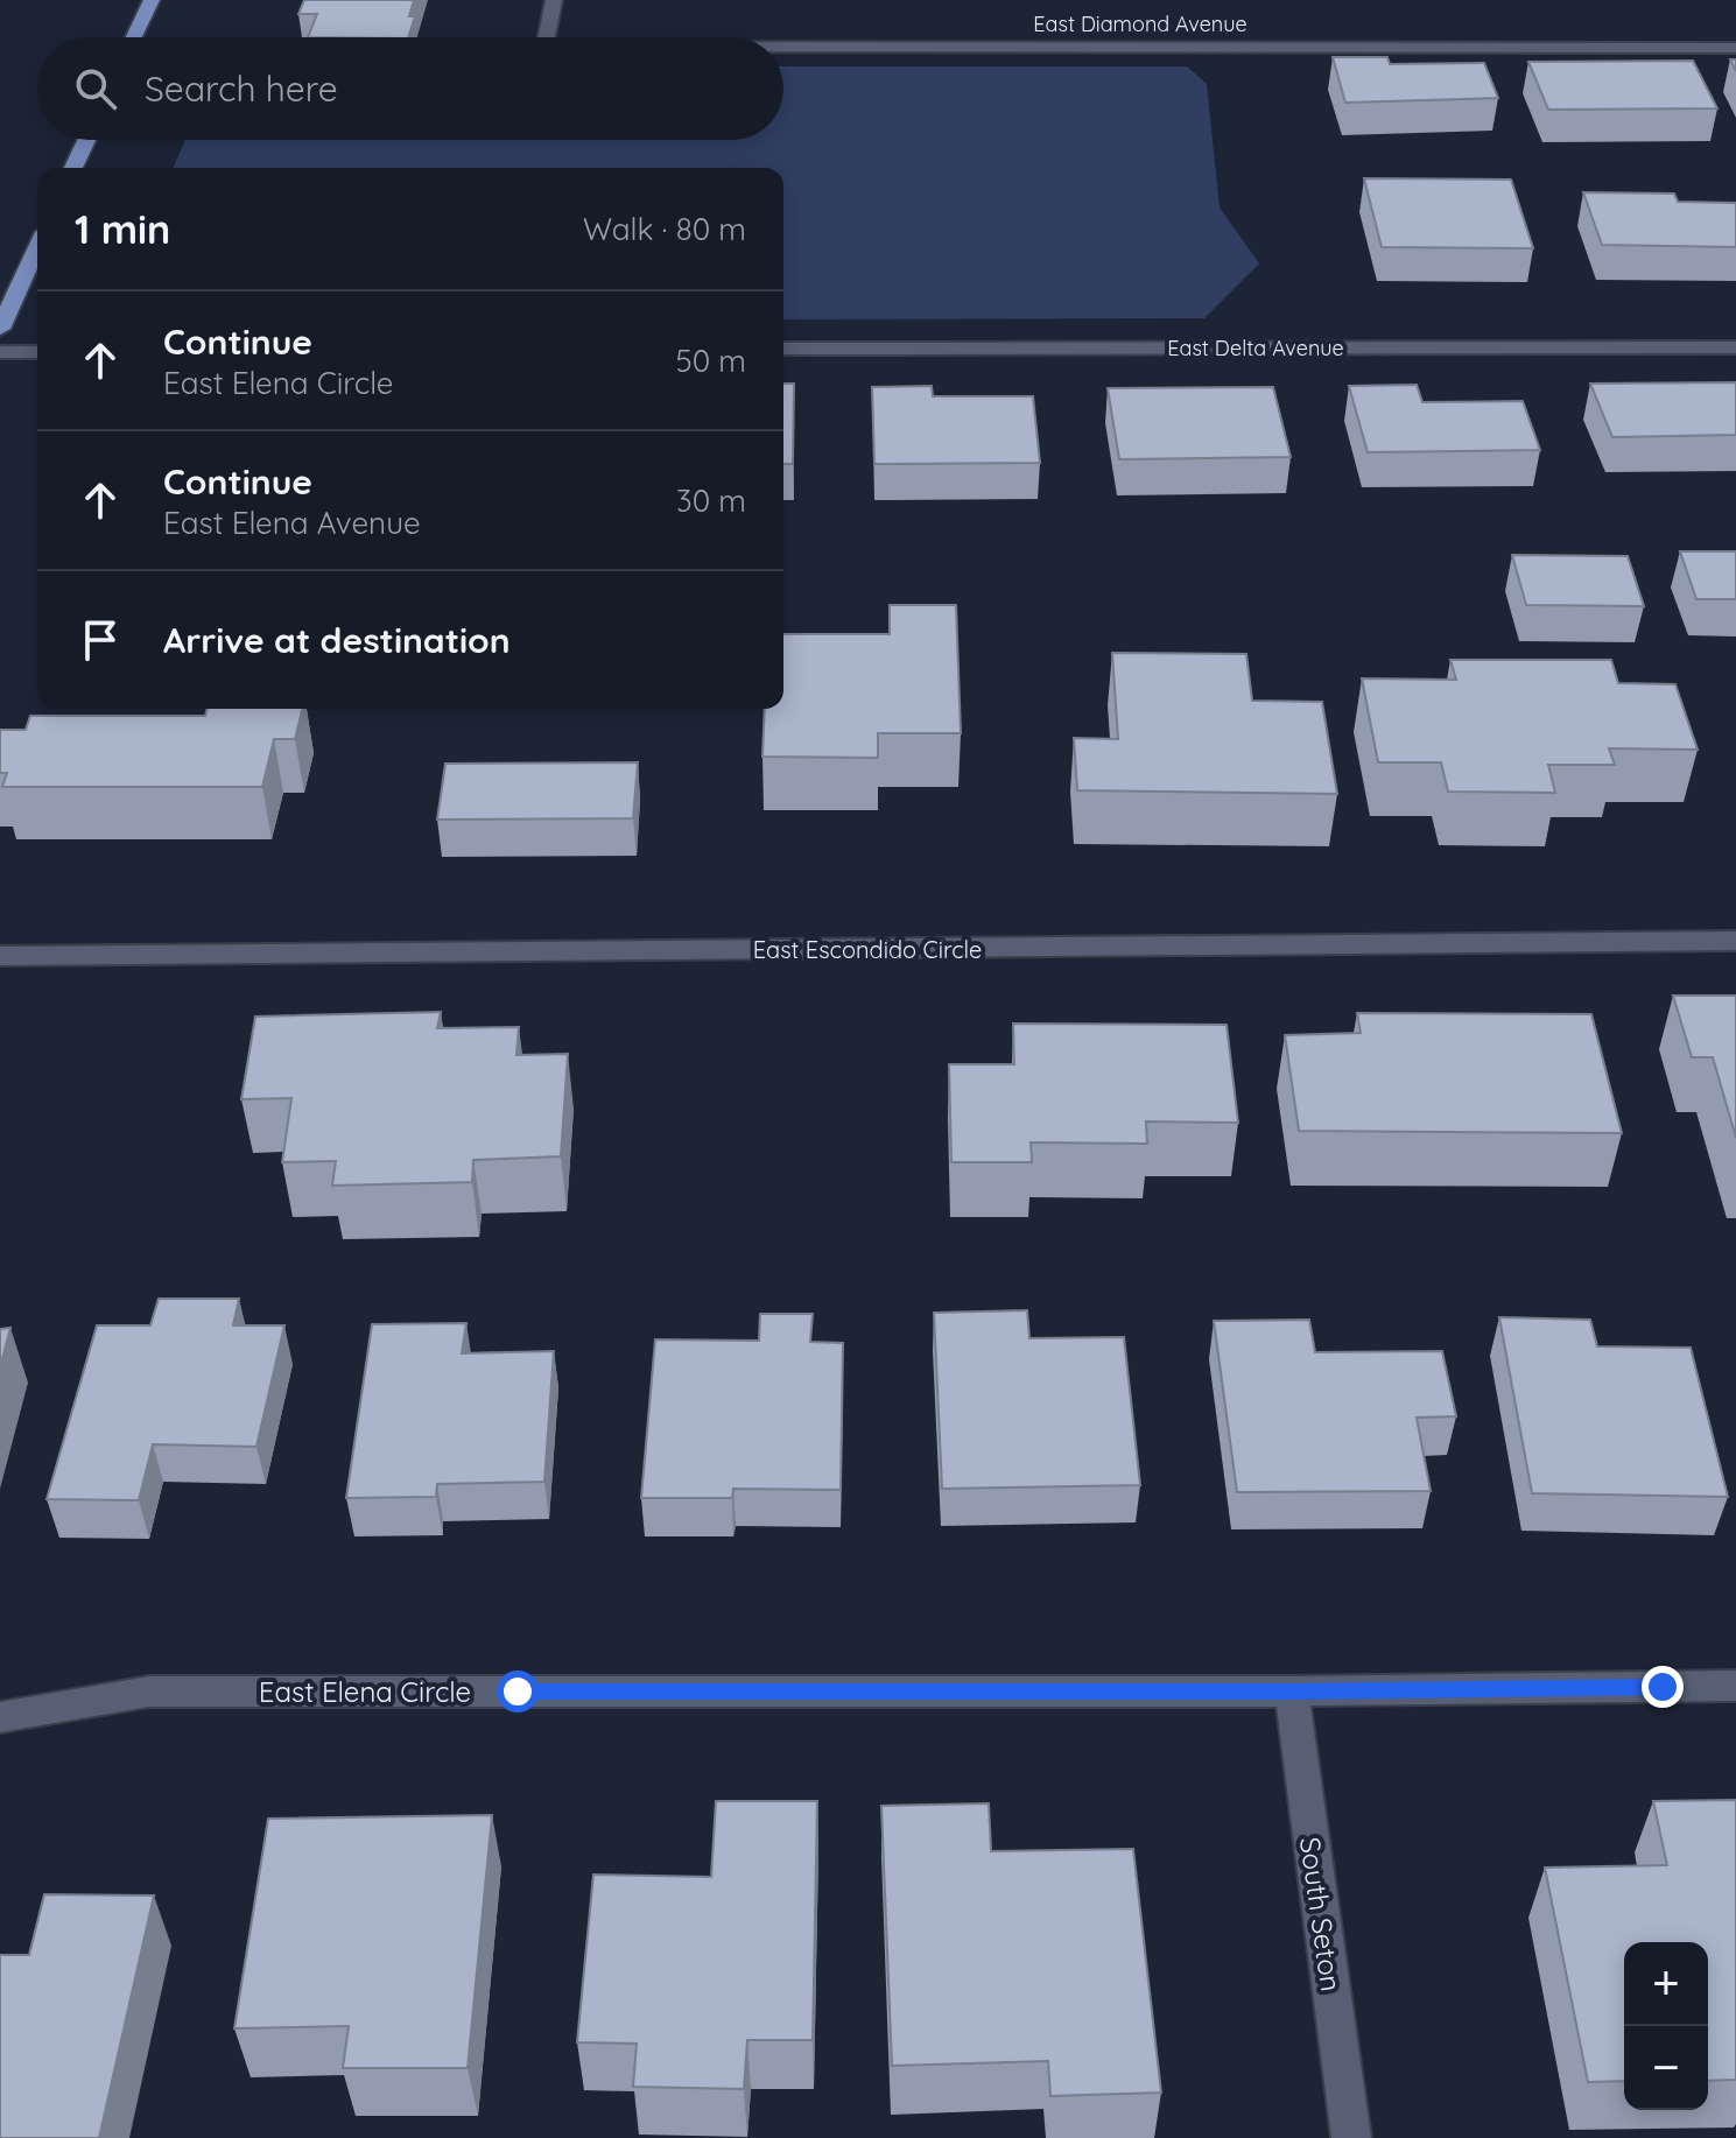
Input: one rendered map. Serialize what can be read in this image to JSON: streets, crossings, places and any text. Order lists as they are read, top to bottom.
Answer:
{
  "streets": {
    "street": [
      "East Diamond Avenue",
      "East Delta Avenue",
      "East Escondido Circle",
      "East Elena Circle",
      "South Seton"
    ]
  },
  "crossings": [
    ["East Elena Circle", "South Seton"]
  ],
  "page": {
    "search": "Search here",
    "heading": ["1 min", "Walk · 80 m"],
    "list": [
      ["Continue", "East Elena Circle", "50 m"],
      ["Continue", "East Elena Avenue", "30 m"],
      "Arrive at destination"
    ],
    "map_buttons": ["+", "−"]
  }
}
